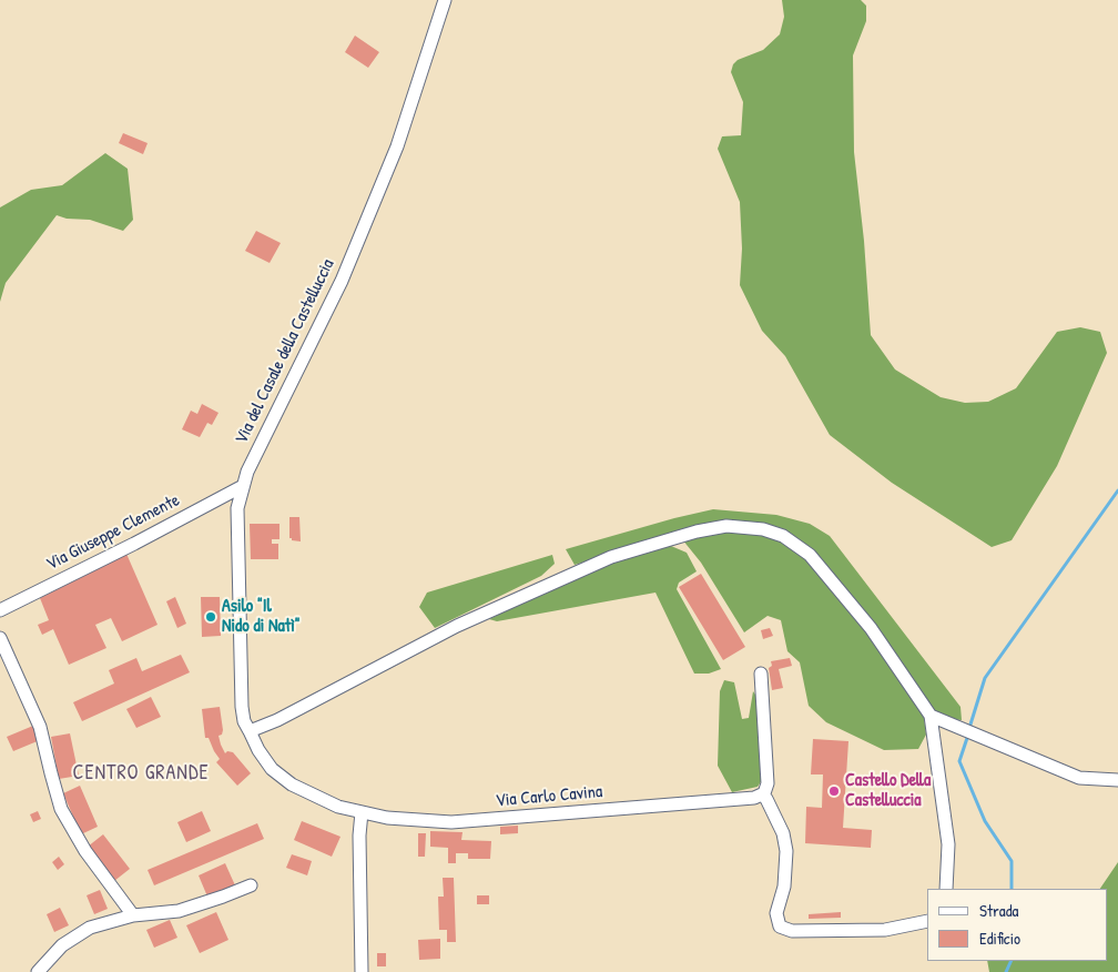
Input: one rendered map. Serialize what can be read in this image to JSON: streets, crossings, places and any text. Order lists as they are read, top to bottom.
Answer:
{
  "streets": {
    "street": ["Via del Casale della Castelluccia", "Via Giuseppe Clemente", "Via Carlo Cavina"]
  },
  "crossings": [
    ["Via del Casale della Castelluccia", "Via Giuseppe Clemente"],
    ["Via del Casale della Castelluccia", "Via Carlo Cavina"]
  ],
  "districts": ["CENTRO GRANDE"],
  "places": ["Asilo \"Il Nido di Natì\"", "Castello Della Castelluccia"],
  "legend": ["Strada", "Edificio"]
}
